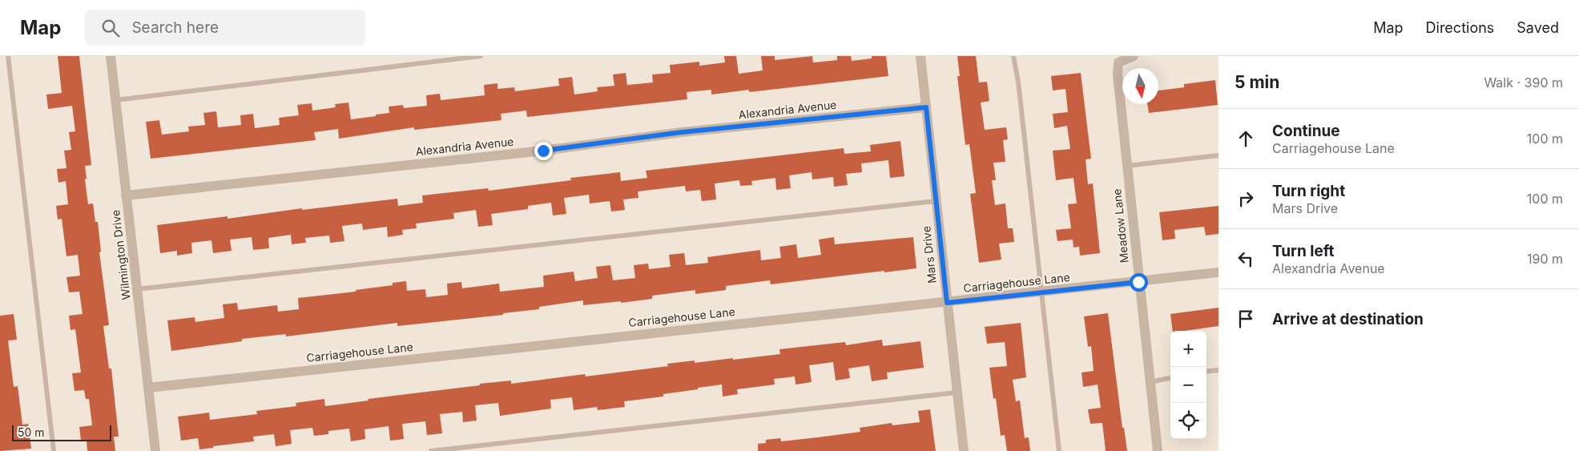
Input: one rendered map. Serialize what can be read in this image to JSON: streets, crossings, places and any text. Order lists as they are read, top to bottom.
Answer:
{
  "streets": {
    "street": [
      "Alexandria Avenue",
      "Meadow Lane",
      "Wilmington Drive",
      "Mars Drive",
      "Carriagehouse Lane"
    ]
  },
  "crossings": [
    ["Alexandria Avenue", "Wilmington Drive"],
    ["Alexandria Avenue", "Mars Drive"],
    ["Meadow Lane", "Carriagehouse Lane"],
    ["Wilmington Drive", "Carriagehouse Lane"],
    ["Mars Drive", "Carriagehouse Lane"]
  ],
  "scale_bar": "50 m",
  "north": "bottom",
  "page": {
    "header": "Map",
    "search": "Search here",
    "nav": ["Map", "Directions", "Saved"],
    "heading": ["5 min", "Walk · 390 m"],
    "list": [
      ["Continue", "Carriagehouse Lane", "100 m"],
      ["Turn right", "Mars Drive", "100 m"],
      ["Turn left", "Alexandria Avenue", "190 m"],
      "Arrive at destination"
    ],
    "map_buttons": ["+", "−"],
    "scale": "50 m"
  }
}
